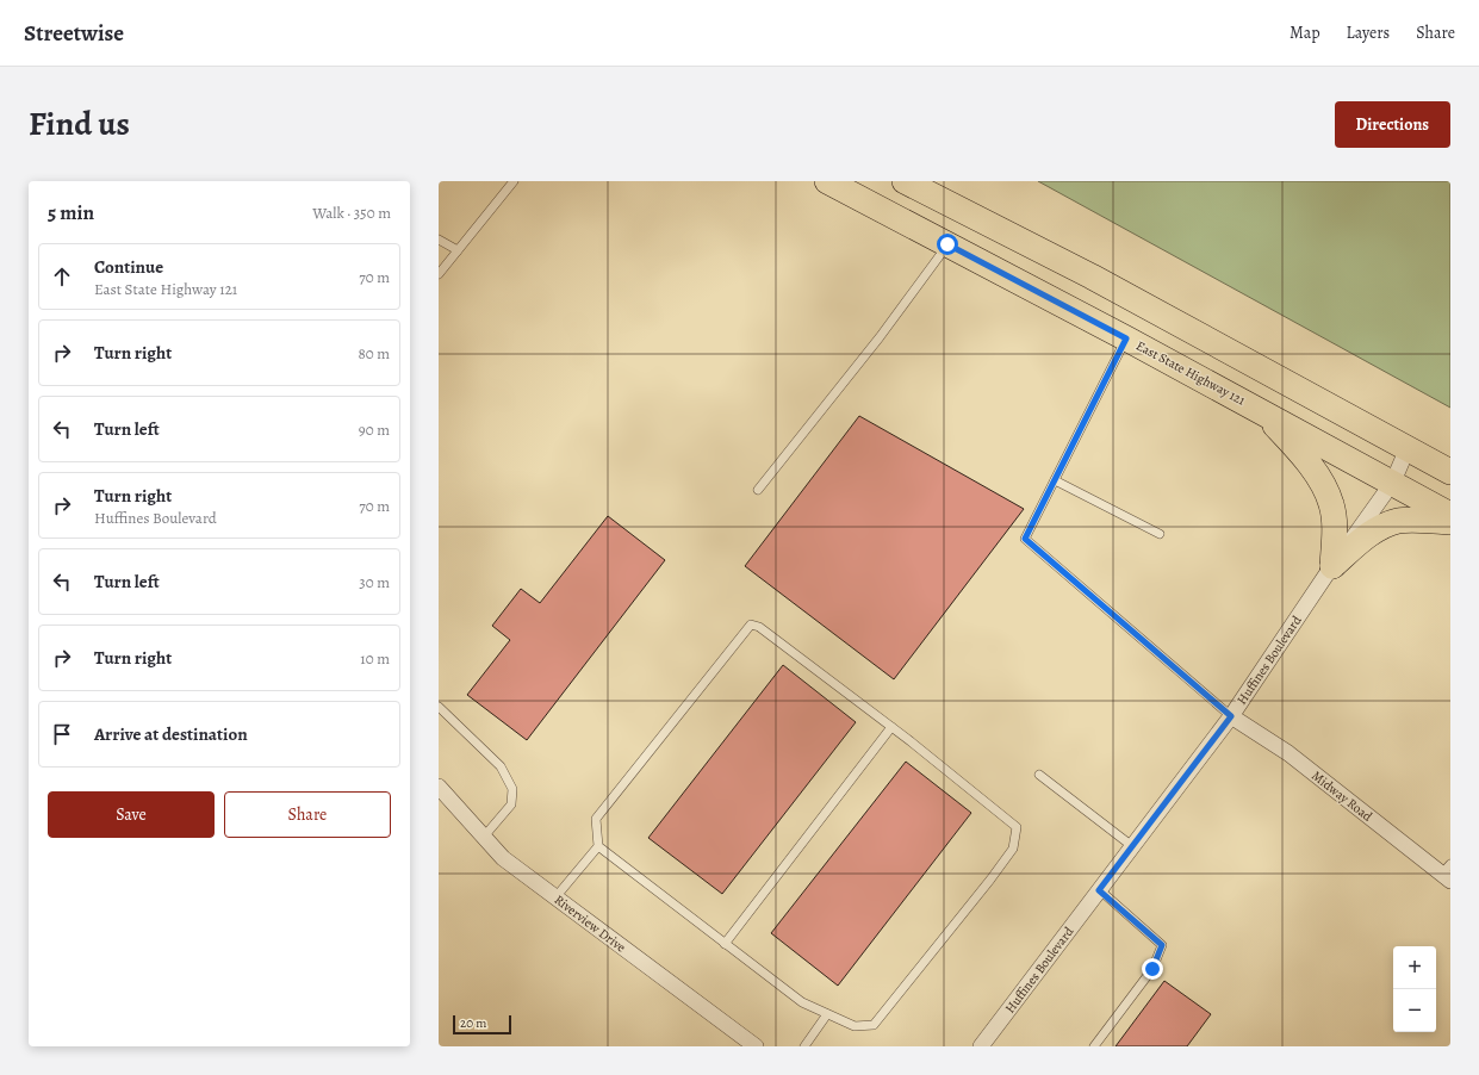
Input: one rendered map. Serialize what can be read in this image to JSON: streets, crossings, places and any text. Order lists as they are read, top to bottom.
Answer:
{
  "streets": {
    "main road": ["East State Highway 121"],
    "street": ["Huffines Boulevard", "Midway Road", "Riverview Drive"]
  },
  "crossings": [
    ["East State Highway 121", "Huffines Boulevard"],
    ["Huffines Boulevard", "Midway Road"]
  ],
  "scale_bar": "20 m",
  "page": {
    "header": "Streetwise",
    "nav": ["Map", "Layers", "Share"],
    "title": "Find us",
    "buttons": [
      "Directions",
      ["Save", "Share"]
    ],
    "heading": ["5 min", "Walk · 350 m"],
    "list": [
      ["Continue", "East State Highway 121", "70 m"],
      ["Turn right", "80 m"],
      ["Turn left", "90 m"],
      ["Turn right", "Huffines Boulevard", "70 m"],
      ["Turn left", "30 m"],
      ["Turn right", "10 m"],
      "Arrive at destination"
    ],
    "map_buttons": ["+", "−"],
    "scale": "20 m"
  }
}
